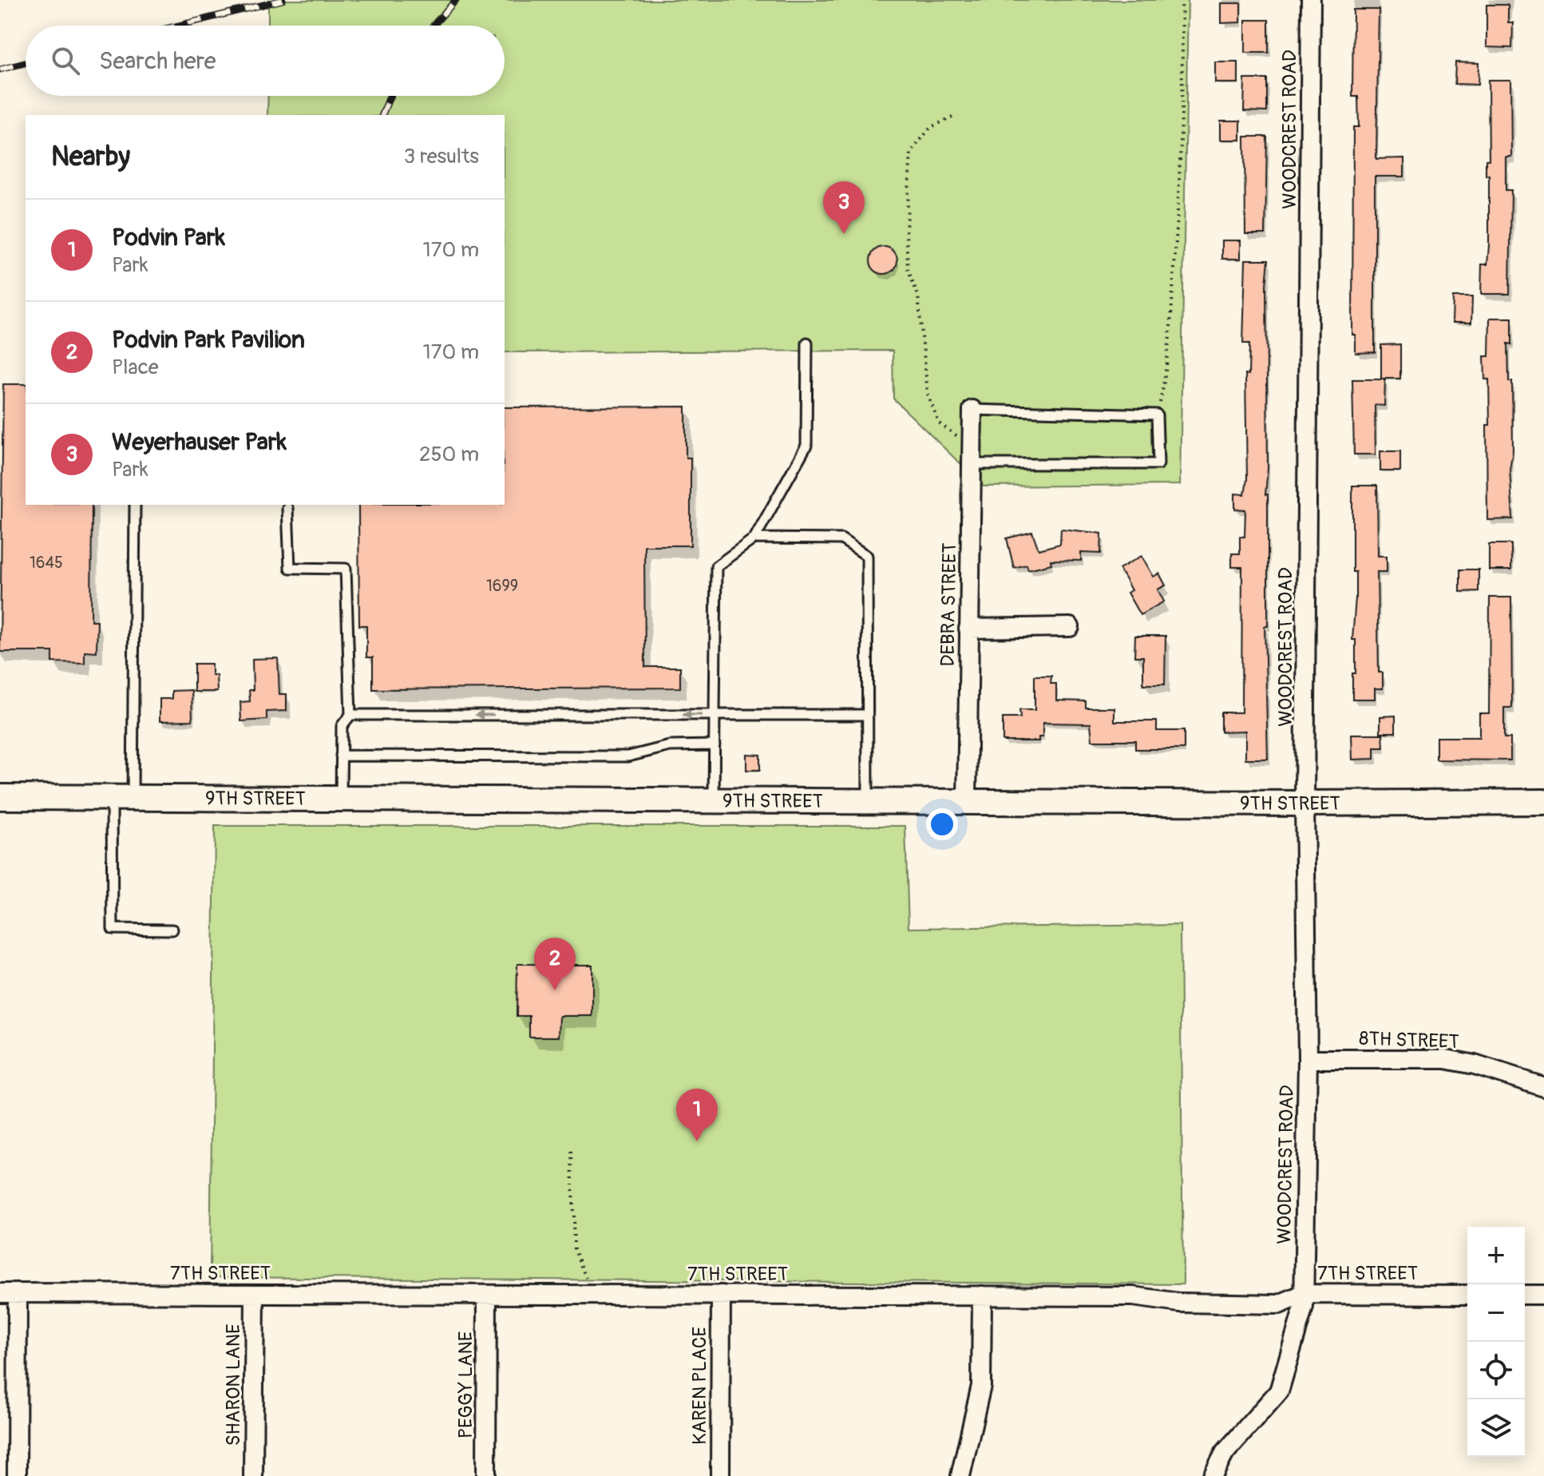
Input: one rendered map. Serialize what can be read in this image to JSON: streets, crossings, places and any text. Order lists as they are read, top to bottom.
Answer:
{
  "streets": {
    "street": [
      "WOODCREST ROAD",
      "DEBRA STREET",
      "9TH STREET",
      "8TH STREET",
      "7TH STREET",
      "SHARON LANE",
      "PEGGY LANE",
      "KAREN PLACE"
    ]
  },
  "crossings": [
    ["WOODCREST ROAD", "9TH STREET"],
    ["WOODCREST ROAD", "8TH STREET"],
    ["WOODCREST ROAD", "7TH STREET"],
    ["DEBRA STREET", "9TH STREET"],
    ["7TH STREET", "SHARON LANE"],
    ["7TH STREET", "PEGGY LANE"],
    ["7TH STREET", "KAREN PLACE"]
  ],
  "house_numbers": ["1645", "1699"],
  "page": {
    "search": "Search here",
    "heading": ["Nearby", "3 results"],
    "pins": ["3", "2", "1"],
    "list": [
      {
        "mark": "1",
        "name": "Podvin Park",
        "note": "Park",
        "value": "170 m"
      },
      {
        "mark": "2",
        "name": "Podvin Park Pavilion",
        "note": "Place",
        "value": "170 m"
      },
      {
        "mark": "3",
        "name": "Weyerhauser Park",
        "note": "Park",
        "value": "250 m"
      }
    ],
    "map_buttons": ["+", "−"]
  }
}
